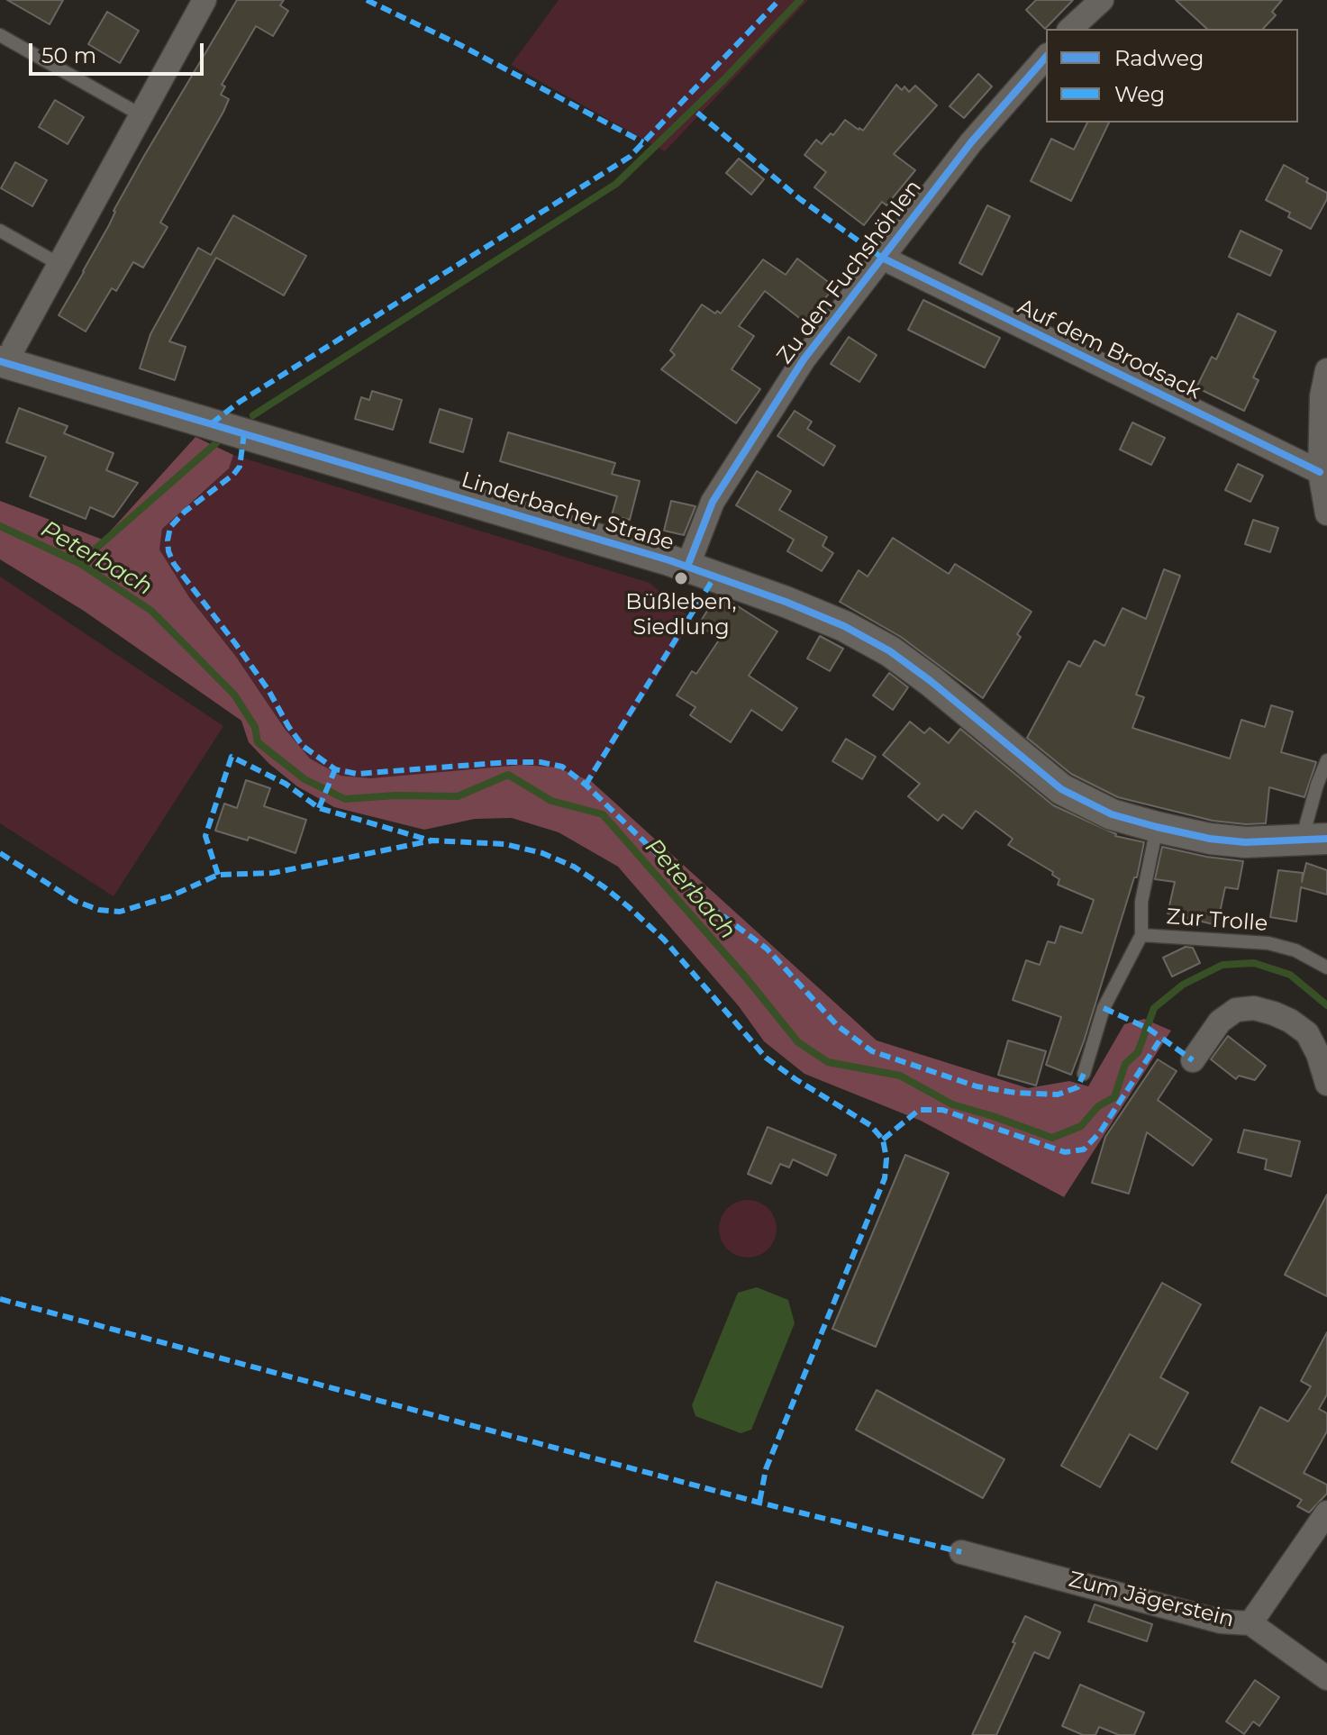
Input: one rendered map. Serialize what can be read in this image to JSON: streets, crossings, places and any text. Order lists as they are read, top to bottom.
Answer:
{
  "streets": {
    "street": [
      "Zu den Fuchshöhlen",
      "Auf dem Brodsack",
      "Linderbacher Straße",
      "Zum Jägerstein"
    ],
    "lane": ["Zur Trolle"]
  },
  "crossings": [
    ["Zu den Fuchshöhlen", "Auf dem Brodsack"],
    ["Zu den Fuchshöhlen", "Linderbacher Straße"],
    ["Linderbacher Straße", "Zur Trolle"]
  ],
  "water": ["Peterbach"],
  "places": ["Büßleben, Siedlung"],
  "legend": ["Radweg", "Weg"],
  "scale_bar": "50 m"
}
